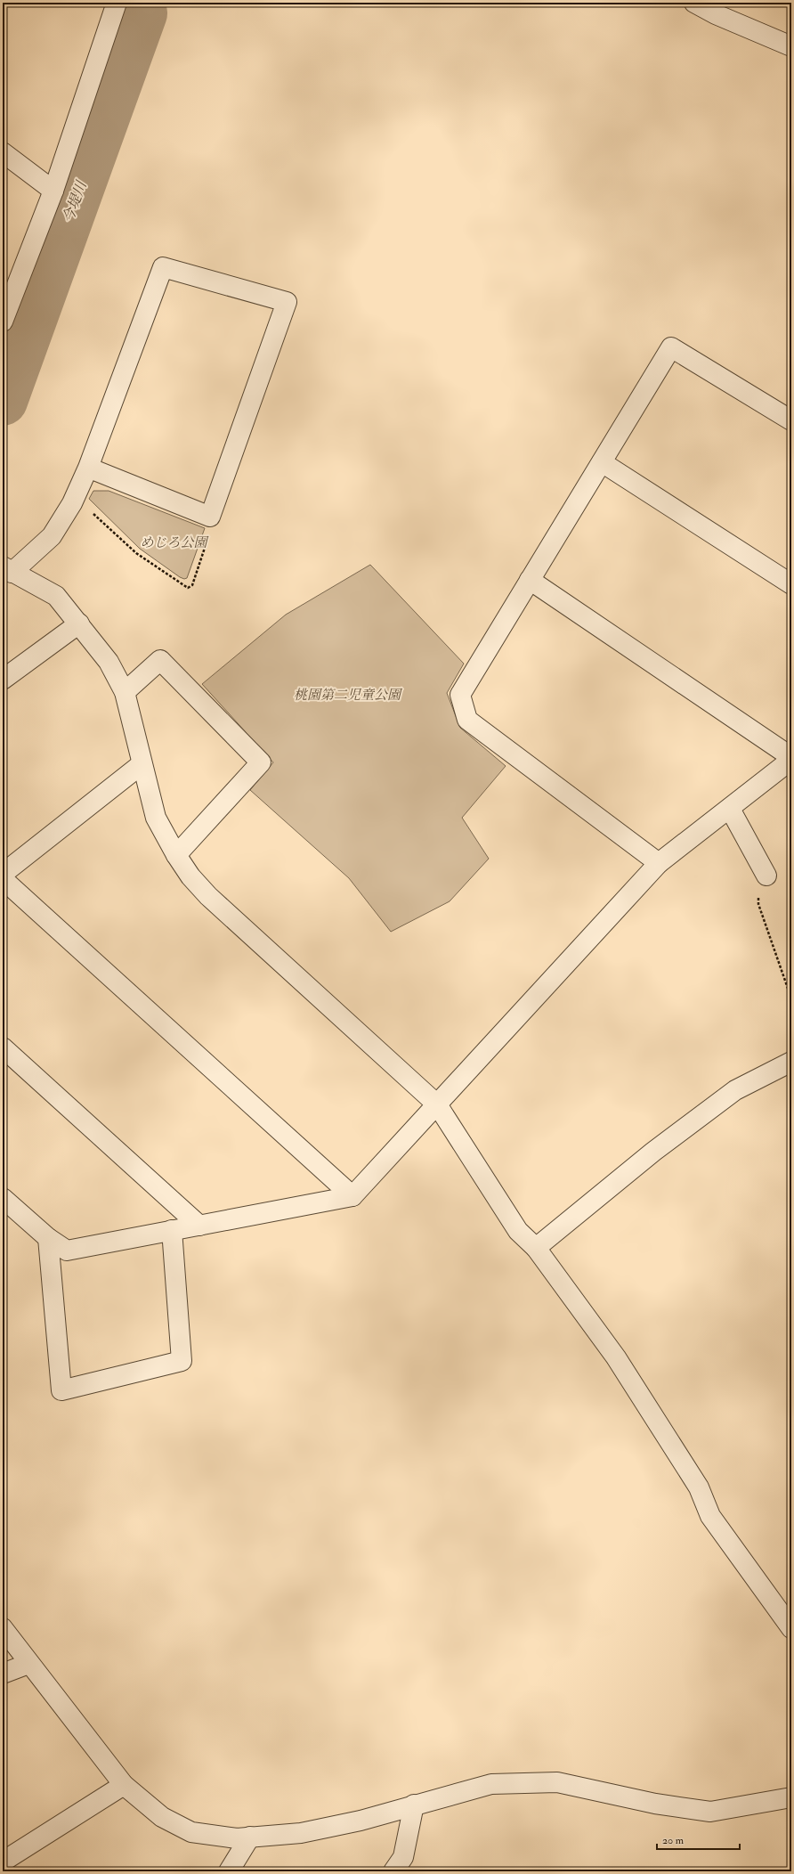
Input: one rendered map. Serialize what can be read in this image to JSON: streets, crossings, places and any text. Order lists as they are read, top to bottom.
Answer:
{
  "water": ["今堤川"],
  "parks": ["めじろ公園", "桃園第二児童公園"],
  "scale_bar": "20 m"
}
